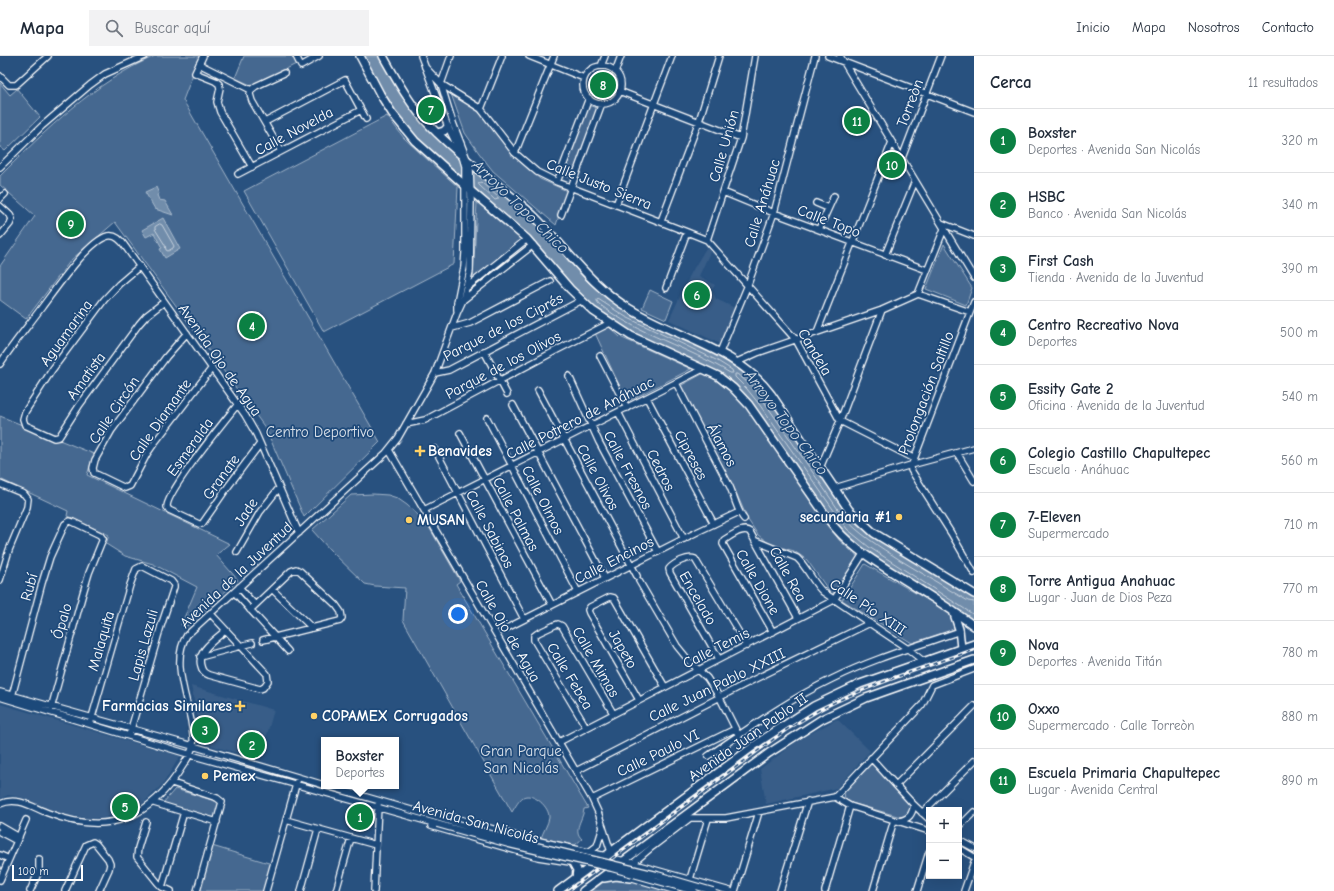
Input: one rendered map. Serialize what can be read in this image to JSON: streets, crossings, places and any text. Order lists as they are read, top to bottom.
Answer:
{
  "streets": {
    "main road": ["Avenida Juan Pablo II"],
    "street": [
      "Torreòn",
      "Calle Novelda",
      "Calle Unión",
      "Calle Justo Sierra",
      "Calle Anáhuac",
      "Calle Topo",
      "Parque de los Ciprés",
      "Aguamarina",
      "Candela",
      "Avenida Ojo de Agua",
      "Parque de los Olivos",
      "Amatista",
      "Prolongación Saltillo",
      "Calle Circón",
      "Calle Potrero de Anáhuac",
      "Calle Diamante",
      "Álamos",
      "Esmeralda",
      "Cipreses",
      "Calle Fresnos",
      "Cedros",
      "Granate",
      "Calle Olivos",
      "Calle Olmos",
      "Jade",
      "Calle Palmas",
      "Calle Sabinos",
      "Calle Encinos",
      "Calle Rea",
      "Avenida de la Juventud",
      "Calle Dione",
      "Rubí",
      "Encelado",
      "Calle Pío XIII",
      "Ópalo",
      "Calle Ojo de Agua",
      "Malaquita",
      "Lapis Lazuli",
      "Calle Temis",
      "Japeto",
      "Calle Mimas",
      "Calle Febea",
      "Calle Juan Pablo XXIII",
      "Calle Paulo VI",
      "Avenida San Nicolás"
    ]
  },
  "crossings": [
    ["Calle Unión", "Calle Justo Sierra"],
    ["Calle Unión", "Calle Topo"],
    ["Calle Unión", "Candela"],
    ["Calle Justo Sierra", "Candela"],
    ["Calle Justo Sierra", "Avenida de la Juventud"],
    ["Calle Anáhuac", "Calle Topo"],
    ["Calle Anáhuac", "Candela"],
    ["Parque de los Ciprés", "Avenida de la Juventud"],
    ["Aguamarina", "Avenida Ojo de Agua"],
    ["Aguamarina", "Amatista"],
    ["Avenida Ojo de Agua", "Amatista"],
    ["Avenida Ojo de Agua", "Calle Circón"],
    ["Avenida Ojo de Agua", "Calle Diamante"],
    ["Avenida Ojo de Agua", "Esmeralda"],
    ["Avenida Ojo de Agua", "Granate"],
    ["Avenida Ojo de Agua", "Jade"],
    ["Avenida Ojo de Agua", "Avenida de la Juventud"],
    ["Parque de los Olivos", "Avenida de la Juventud"],
    ["Calle Circón", "Calle Diamante"],
    ["Calle Potrero de Anáhuac", "Álamos"],
    ["Calle Potrero de Anáhuac", "Cipreses"],
    ["Calle Potrero de Anáhuac", "Calle Fresnos"],
    ["Calle Potrero de Anáhuac", "Cedros"],
    ["Calle Potrero de Anáhuac", "Calle Olivos"],
    ["Calle Potrero de Anáhuac", "Calle Olmos"],
    ["Calle Potrero de Anáhuac", "Calle Palmas"],
    ["Calle Potrero de Anáhuac", "Calle Sabinos"],
    ["Calle Potrero de Anáhuac", "Calle Ojo de Agua"],
    ["Álamos", "Calle Encinos"],
    ["Esmeralda", "Granate"],
    ["Cipreses", "Calle Encinos"],
    ["Calle Fresnos", "Calle Encinos"],
    ["Cedros", "Calle Encinos"],
    ["Calle Olivos", "Calle Encinos"],
    ["Calle Olivos", "Calle Temis"],
    ["Calle Olivos", "Calle Juan Pablo XXIII"],
    ["Calle Olivos", "Calle Paulo VI"],
    ["Calle Olmos", "Calle Encinos"],
    ["Calle Palmas", "Calle Encinos"],
    ["Calle Sabinos", "Calle Encinos"],
    ["Calle Rea", "Calle Dione"],
    ["Calle Rea", "Calle Pío XIII"],
    ["Calle Rea", "Calle Temis"],
    ["Avenida de la Juventud", "Calle Ojo de Agua"],
    ["Avenida de la Juventud", "Avenida San Nicolás"],
    ["Calle Dione", "Calle Pío XIII"],
    ["Calle Dione", "Calle Temis"],
    ["Rubí", "Ópalo"],
    ["Rubí", "Avenida San Nicolás"],
    ["Encelado", "Calle Temis"],
    ["Calle Pío XIII", "Calle Temis"],
    ["Calle Pío XIII", "Calle Juan Pablo XXIII"],
    ["Calle Pío XIII", "Avenida Juan Pablo II"],
    ["Ópalo", "Avenida San Nicolás"],
    ["Calle Ojo de Agua", "Calle Temis"],
    ["Calle Ojo de Agua", "Calle Juan Pablo XXIII"],
    ["Calle Ojo de Agua", "Avenida Juan Pablo II"],
    ["Calle Ojo de Agua", "Calle Paulo VI"],
    ["Malaquita", "Lapis Lazuli"],
    ["Malaquita", "Avenida San Nicolás"],
    ["Lapis Lazuli", "Avenida San Nicolás"],
    ["Calle Temis", "Japeto"],
    ["Calle Temis", "Calle Mimas"],
    ["Calle Temis", "Calle Febea"],
    ["Calle Mimas", "Calle Febea"]
  ],
  "water": ["Arroyo Topo Chico"],
  "parks": ["Centro Deportivo", "Gran Parque San Nicolás"],
  "places": {
    "health": ["Benavides", "Farmacias Similares"],
    "other": [
      "secundaria #1",
      "MUSAN",
      "COPAMEX Corrugados",
      "Pemex"
    ]
  },
  "scale_bar": "100 m",
  "page": {
    "header": "Mapa",
    "search": "Buscar aquí",
    "nav": [
      "Inicio",
      "Mapa",
      "Nosotros",
      "Contacto"
    ],
    "heading": ["Cerca", "11 resultados"],
    "pins": [
      "8",
      "7",
      "11",
      "10",
      "9",
      "6",
      "4",
      "3",
      "2",
      "5",
      "1"
    ],
    "list": [
      {
        "mark": "1",
        "name": "Boxster",
        "note": "Deportes · Avenida San Nicolás",
        "value": "320 m"
      },
      {
        "mark": "2",
        "name": "HSBC",
        "note": "Banco · Avenida San Nicolás",
        "value": "340 m"
      },
      {
        "mark": "3",
        "name": "First Cash",
        "note": "Tienda · Avenida de la Juventud",
        "value": "390 m"
      },
      {
        "mark": "4",
        "name": "Centro Recreativo Nova",
        "note": "Deportes",
        "value": "500 m"
      },
      {
        "mark": "5",
        "name": "Essity Gate 2",
        "note": "Oficina · Avenida de la Juventud",
        "value": "540 m"
      },
      {
        "mark": "6",
        "name": "Colegio Castillo Chapultepec",
        "note": "Escuela · Anáhuac",
        "value": "560 m"
      },
      {
        "mark": "7",
        "name": "7-Eleven",
        "note": "Supermercado",
        "value": "710 m"
      },
      {
        "mark": "8",
        "name": "Torre Antigua Anahuac",
        "note": "Lugar · Juan de Dios Peza",
        "value": "770 m"
      },
      {
        "mark": "9",
        "name": "Nova",
        "note": "Deportes · Avenida Titán",
        "value": "780 m"
      },
      {
        "mark": "10",
        "name": "Oxxo",
        "note": "Supermercado · Calle Torreòn",
        "value": "880 m"
      },
      {
        "mark": "11",
        "name": "Escuela Primaria Chapultepec",
        "note": "Lugar · Avenida Central",
        "value": "890 m"
      }
    ],
    "popup": ["Boxster", "Deportes"],
    "map_buttons": ["+", "−"],
    "scale": "100 m"
  }
}
